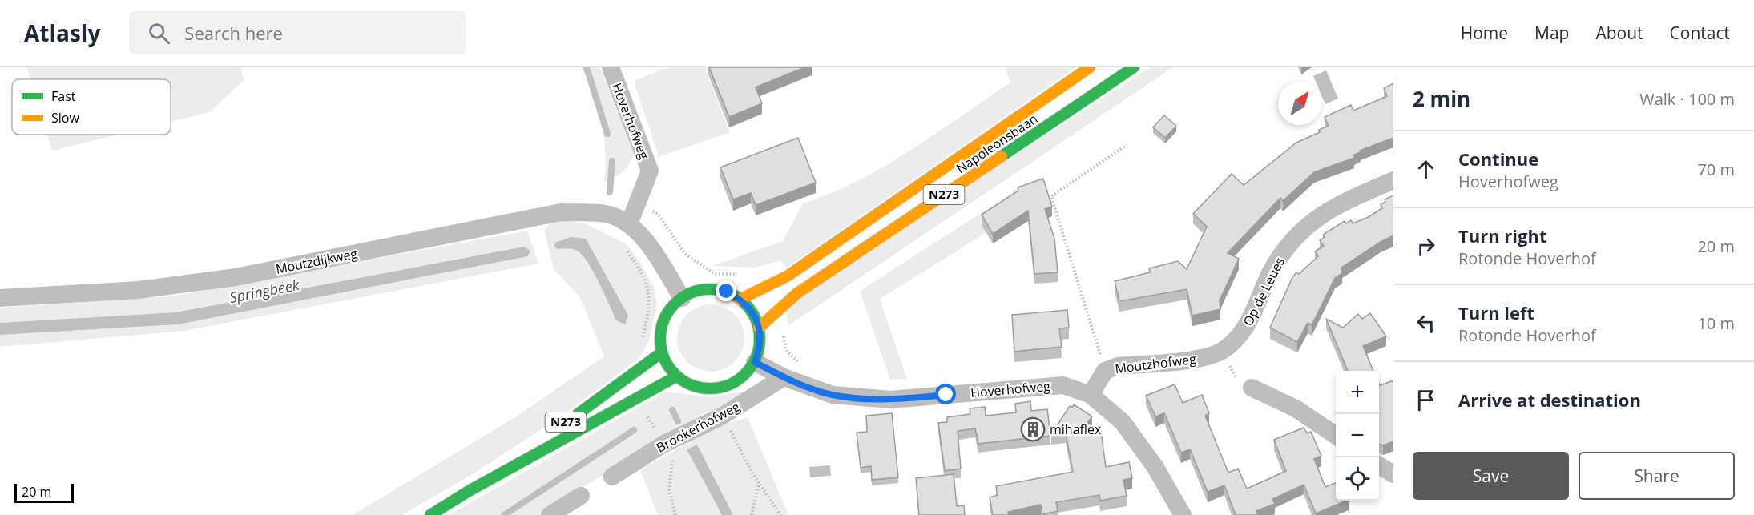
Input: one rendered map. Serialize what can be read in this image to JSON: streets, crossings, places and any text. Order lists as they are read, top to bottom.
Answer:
{
  "streets": {
    "main road": ["Napoleonsbaan", "N273"],
    "street": [
      "Hoverhofweg",
      "Moutzdijkweg",
      "Op de Leues",
      "Moutzhofweg",
      "Brookerhofweg"
    ]
  },
  "crossings": [
    ["Hoverhofweg", "Napoleonsbaan"],
    ["Hoverhofweg", "N273"],
    ["Hoverhofweg", "Moutzdijkweg"],
    ["Hoverhofweg", "Moutzhofweg"],
    ["Hoverhofweg", "Brookerhofweg"],
    ["Napoleonsbaan", "N273"],
    ["Op de Leues", "Moutzhofweg"]
  ],
  "water": ["Springbeek"],
  "places": {
    "building": ["mihaflex"]
  },
  "legend": ["Fast", "Slow"],
  "scale_bar": "20 m",
  "north": "top right",
  "page": {
    "header": "Atlasly",
    "search": "Search here",
    "nav": [
      "Home",
      "Map",
      "About",
      "Contact"
    ],
    "heading": ["2 min", "Walk · 100 m"],
    "list": [
      ["Continue", "Hoverhofweg", "70 m"],
      ["Turn right", "Rotonde Hoverhof", "20 m"],
      ["Turn left", "Rotonde Hoverhof", "10 m"],
      "Arrive at destination"
    ],
    "map_buttons": ["+", "−"],
    "buttons": ["Save", "Share"],
    "scale": "20 m"
  }
}
